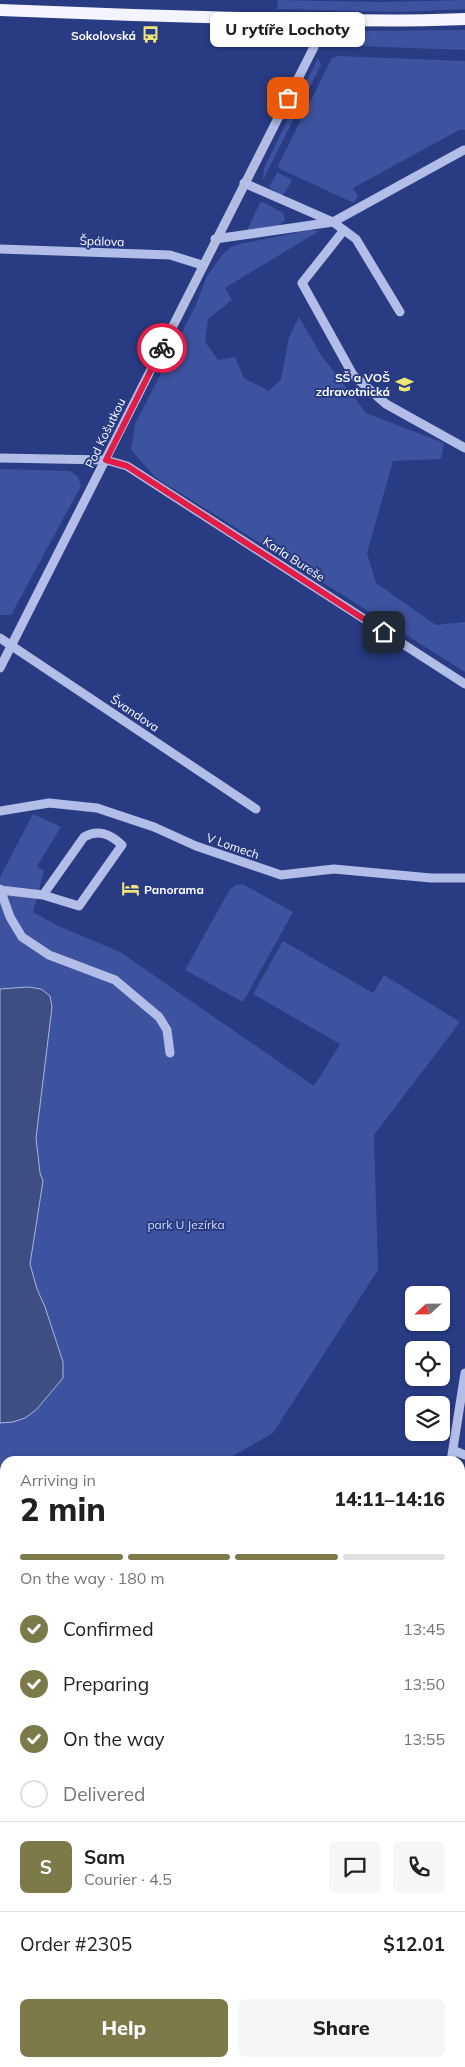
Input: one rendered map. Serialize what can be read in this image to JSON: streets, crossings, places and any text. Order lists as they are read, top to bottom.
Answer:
{
  "streets": {
    "street": [
      "Špálova",
      "Pod Košutkou",
      "Karla Bureše",
      "Švandova",
      "V Lomech"
    ]
  },
  "crossings": [
    ["Špálova", "Pod Košutkou"],
    ["Pod Košutkou", "Karla Bureše"],
    ["Pod Košutkou", "Švandova"]
  ],
  "parks": ["park U Jezírka"],
  "places": {
    "bus stop": ["Sokolovská"],
    "other": ["U rytíře Lochoty"],
    "school or university": ["SŠ a VOŠ zdravotnická"],
    "hotel": ["Panorama"]
  },
  "north": "left",
  "page": {
    "bubble": "U rytíře Lochoty",
    "heading": ["2 min", "Arriving in", "14:11–14:16"],
    "panel": [
      "Sam",
      "Courier · 4.5",
      "Order #2305",
      "$12.01"
    ],
    "bar": "On the way · 180 m",
    "list": [
      ["Confirmed", "13:45"],
      ["Preparing", "13:50"],
      ["On the way", "13:55"],
      "Delivered"
    ],
    "round": "S",
    "buttons": ["Help", "Share"]
  }
}
